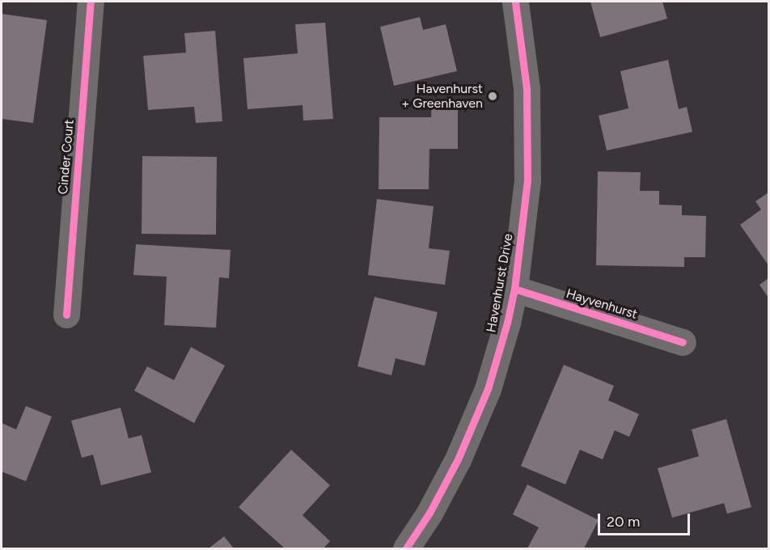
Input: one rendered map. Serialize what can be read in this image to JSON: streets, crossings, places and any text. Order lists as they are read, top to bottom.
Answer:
{
  "streets": {
    "street": ["Cinder Court", "Havenhurst Drive", "Hayvenhurst"]
  },
  "crossings": [
    ["Havenhurst Drive", "Hayvenhurst"]
  ],
  "places": ["Havenhurst + Greenhaven"],
  "scale_bar": "20 m"
}
